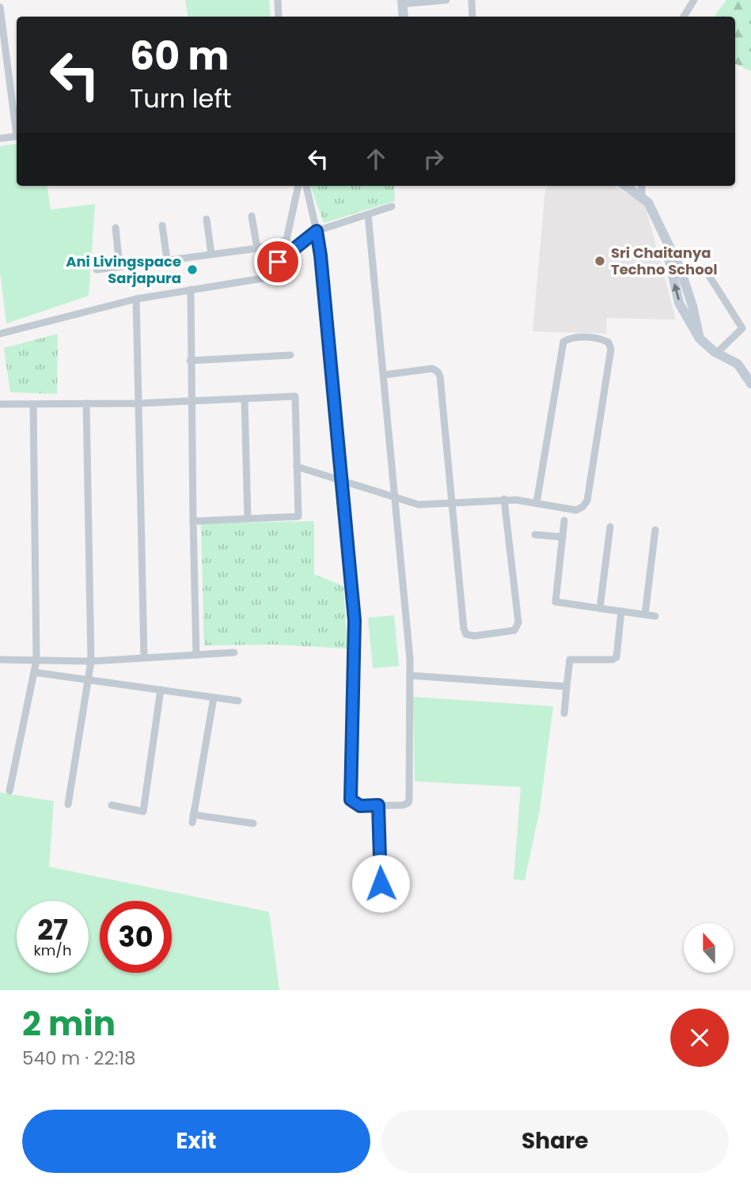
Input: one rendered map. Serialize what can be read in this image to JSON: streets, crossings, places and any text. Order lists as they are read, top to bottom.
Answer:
{
  "places": ["Sri Chaitanya Techno School", "Ani Livingspace Sarjapura"],
  "north": "top",
  "page": {
    "turn": ["60 m", "Turn left"],
    "speed": "27 km/h",
    "limit": "30",
    "heading": ["2 min", "540 m · 22:18"],
    "buttons": ["Exit", "Share"]
  }
}
